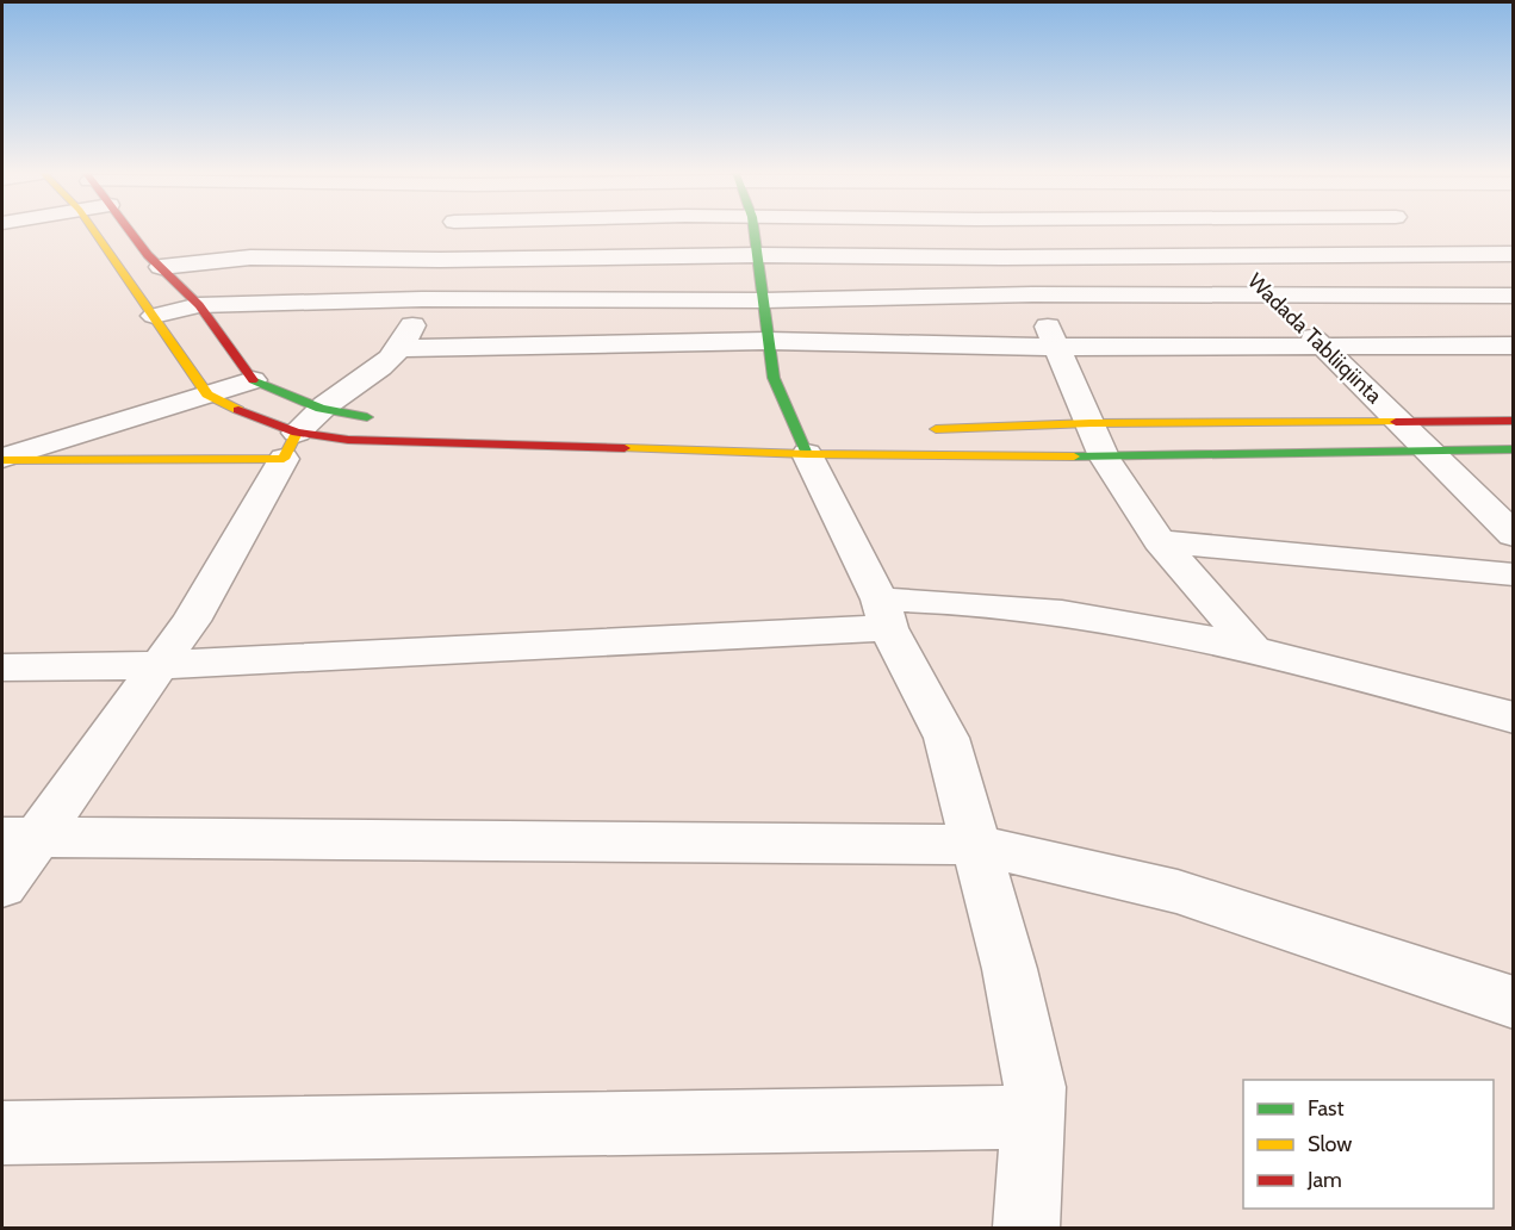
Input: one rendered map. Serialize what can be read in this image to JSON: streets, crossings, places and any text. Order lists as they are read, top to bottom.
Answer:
{
  "streets": {
    "street": ["Wadada Tabliiqiinta"]
  },
  "legend": ["Fast", "Slow", "Jam"]
}
